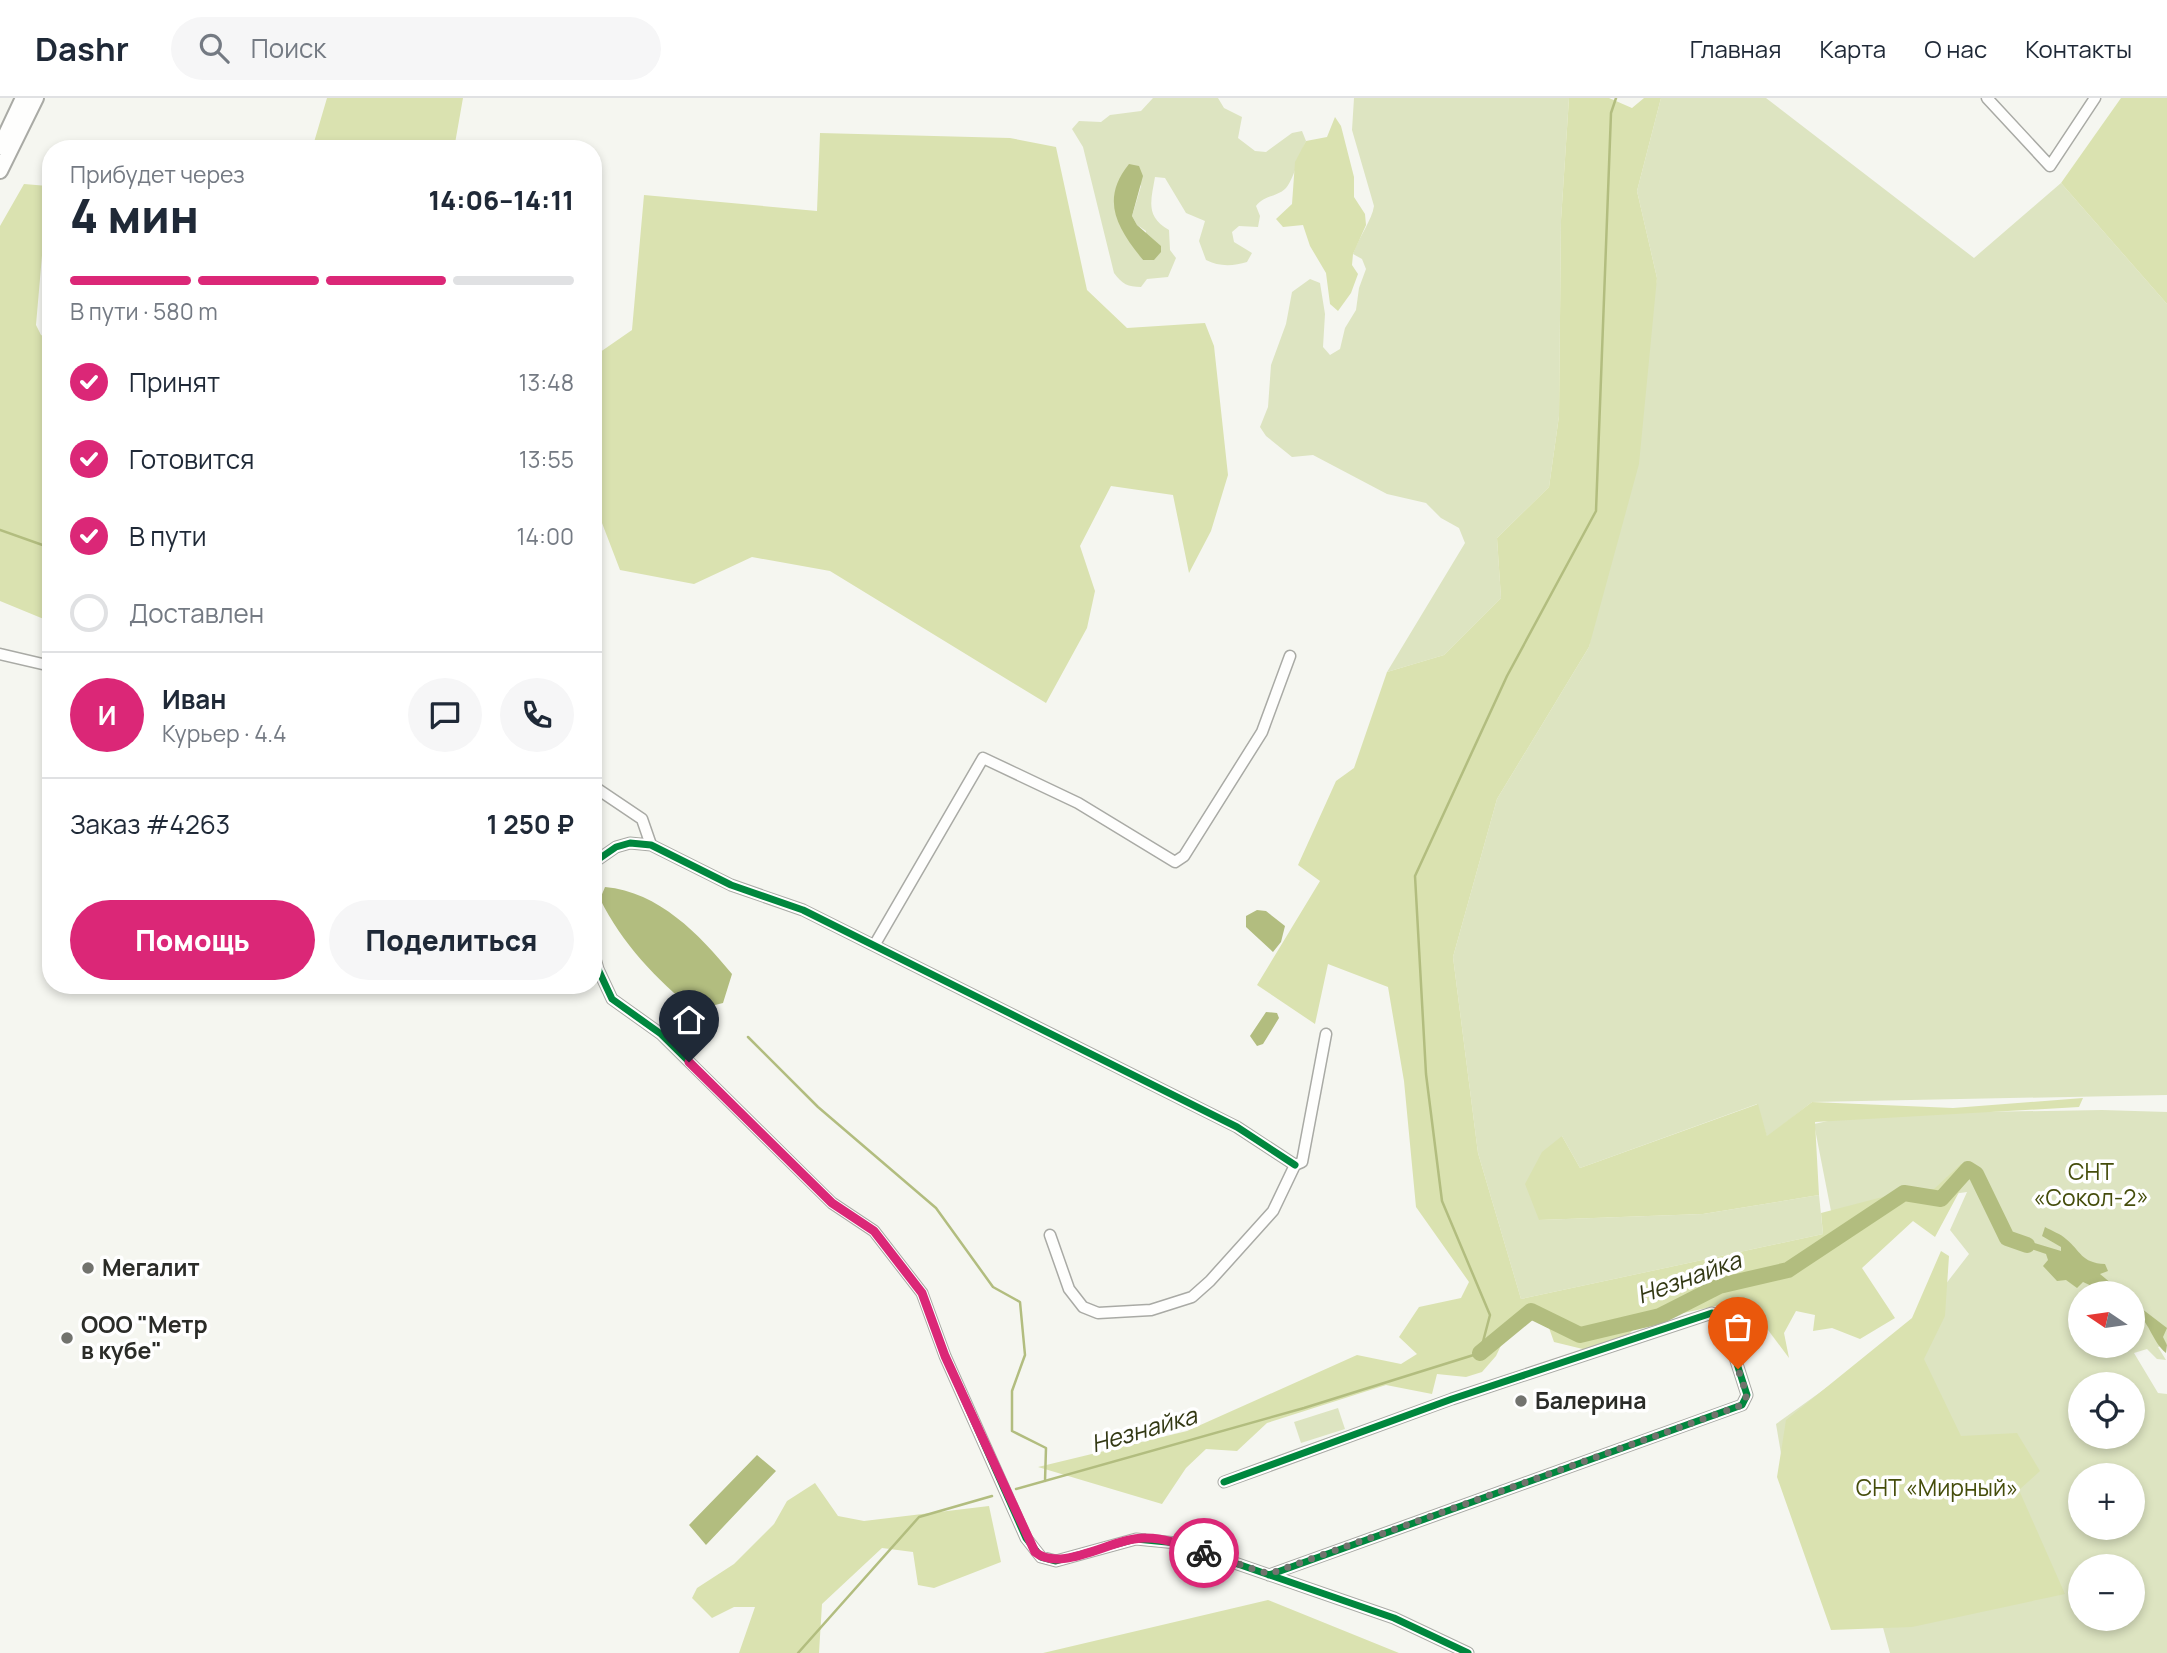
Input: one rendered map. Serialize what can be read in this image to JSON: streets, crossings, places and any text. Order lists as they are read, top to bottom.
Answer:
{
  "water": ["Незнайка"],
  "parks": ["СНТ «Сокол-2»", "СНТ «Мирный»"],
  "places": ["Мегалит", "ООО \"Метр в кубе\"", "Балерина"],
  "north": "left",
  "page": {
    "header": "Dashr",
    "search": "Поиск",
    "nav": [
      "Главная",
      "Карта",
      "О нас",
      "Контакты"
    ],
    "heading": ["4 мин", "Прибудет через", "14:06–14:11"],
    "panel": [
      "Иван",
      "Курьер · 4.4",
      "Заказ #4263",
      "1 250 ₽"
    ],
    "bar": "В пути · 580 m",
    "list": [
      ["Принят", "13:48"],
      ["Готовится", "13:55"],
      ["В пути", "14:00"],
      "Доставлен"
    ],
    "round": "И",
    "buttons": ["Помощь", "Поделиться"],
    "map_buttons": ["+", "−"]
  }
}
